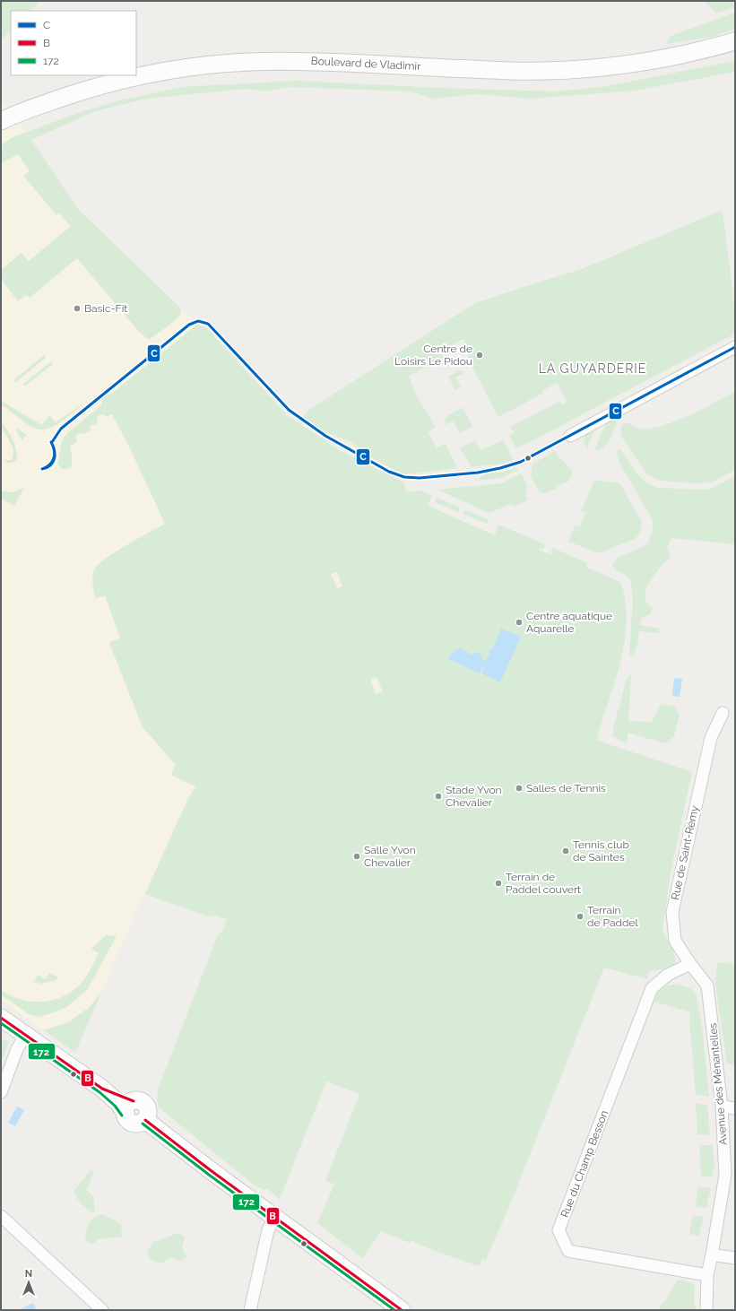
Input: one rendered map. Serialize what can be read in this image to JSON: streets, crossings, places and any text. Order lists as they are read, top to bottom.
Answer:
{
  "streets": {
    "main road": ["Boulevard de Vladimir"],
    "street": ["Rue de Saint-Rémy", "Avenue des Ménantelles", "Rue du Champ Besson"]
  },
  "crossings": [
    ["Rue de Saint-Rémy", "Avenue des Ménantelles"],
    ["Rue de Saint-Rémy", "Rue du Champ Besson"],
    ["Avenue des Ménantelles", "Rue du Champ Besson"]
  ],
  "districts": ["LA GUYARDERIE"],
  "places": [
    "Basic-Fit",
    "Centre de Loisirs Le Pidou",
    "Centre aquatique Aquarelle",
    "Salles de Tennis",
    "Stade Yvon Chevalier",
    "Tennis club de Saintes",
    "Salle Yvon Chevalier",
    "Terrain de Paddel couvert",
    "Terrain de Paddel"
  ],
  "lines": ["transit line C", "transit line B", "transit line 172"],
  "legend": ["C", "B", "172"],
  "north": "top"
}
